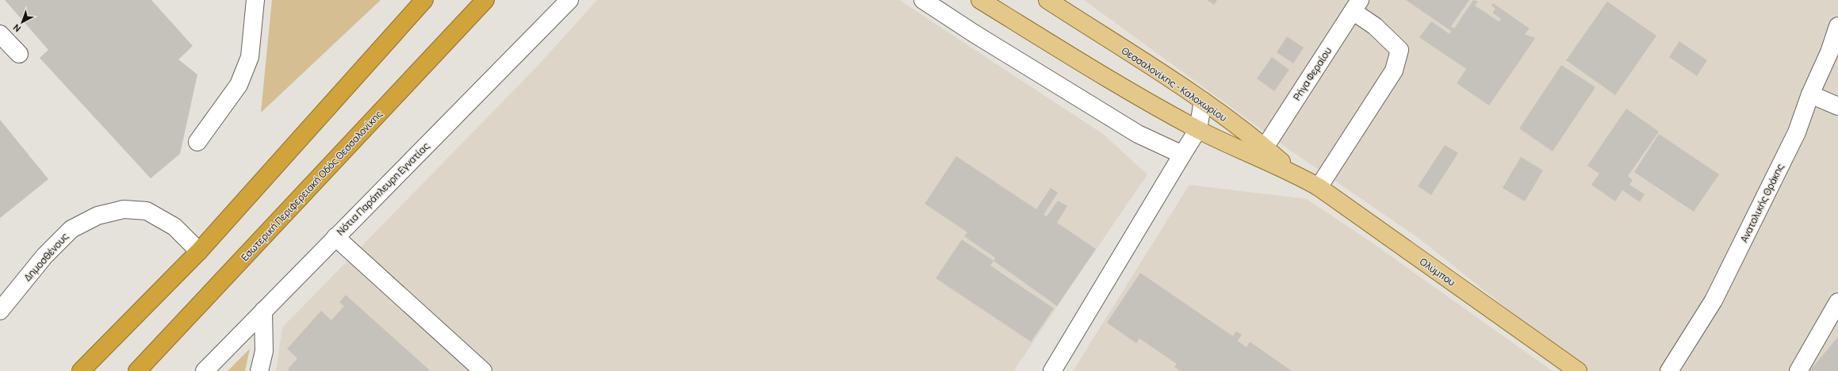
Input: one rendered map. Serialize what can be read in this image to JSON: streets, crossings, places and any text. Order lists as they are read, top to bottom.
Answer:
{
  "streets": {
    "highway": ["Εσωτερική Περιφερειακή Οδός Θεσσαλονίκης"],
    "main road": ["Θεσσαλονίκης - Καλοχωρίου", "Ολύμπου"],
    "street": [
      "Ρήγα Φεραίου",
      "Νότια Παράπλευρη Εγνατίας",
      "Ανατολικής Θράκης",
      "Δημοσθένους"
    ]
  },
  "crossings": [
    ["Ρήγα Φεραίου", "Θεσσαλονίκης - Καλοχωρίου"],
    ["Θεσσαλονίκης - Καλοχωρίου", "Ολύμπου"]
  ],
  "north": "bottom left"
}
